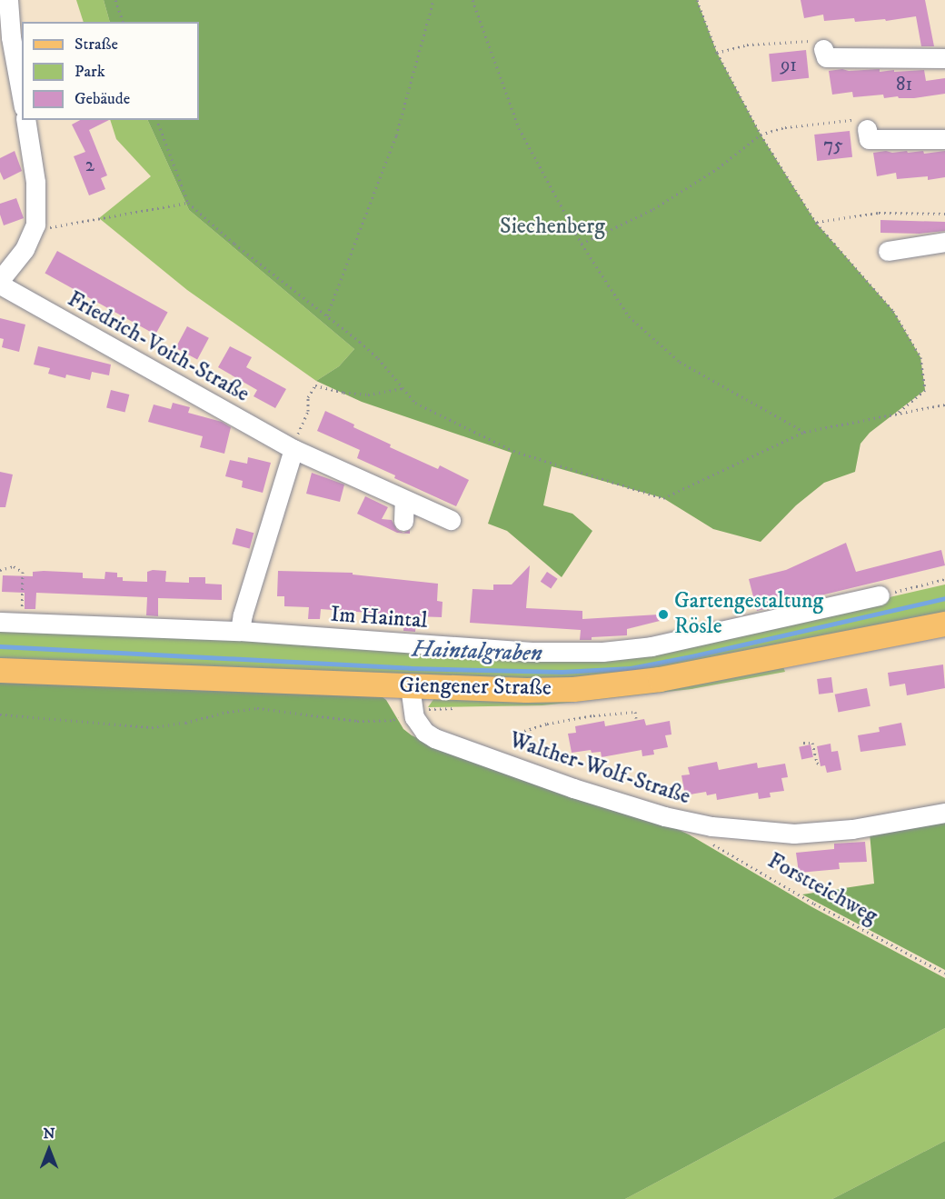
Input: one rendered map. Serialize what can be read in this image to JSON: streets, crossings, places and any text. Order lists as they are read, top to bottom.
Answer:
{
  "streets": {
    "main road": ["Giengener Straße"],
    "street": ["Friedrich-Voith-Straße", "Im Haintal", "Walther-Wolf-Straße"],
    "path": ["Forstteichweg"]
  },
  "crossings": [
    ["Giengener Straße", "Walther-Wolf-Straße"],
    ["Walther-Wolf-Straße", "Forstteichweg"]
  ],
  "water": ["Haintalgraben"],
  "parks": ["Siechenberg"],
  "places": ["Gartengestaltung Rösle"],
  "house_numbers": [
    "91",
    "81",
    "75",
    "2"
  ],
  "legend": ["Straße", "Park", "Gebäude"],
  "north": "top"
}
